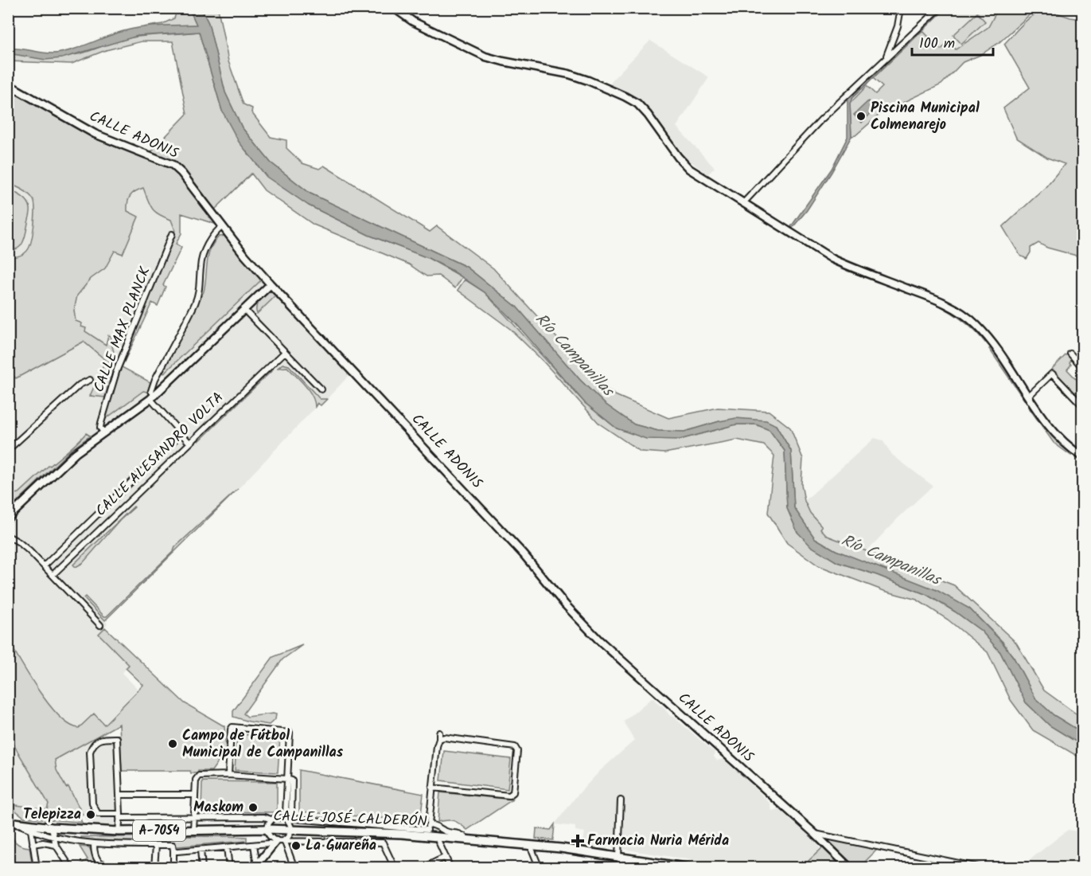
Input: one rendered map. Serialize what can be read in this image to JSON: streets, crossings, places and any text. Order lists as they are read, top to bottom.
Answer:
{
  "streets": {
    "main road": ["CALLE JOSÉ CALDERÓN", "A-7054"],
    "street": ["CALLE ADONIS", "CALLE MAX PLANCK", "CALLE ALESANDRO VOLTA"]
  },
  "water": ["Río Campanillas"],
  "places": {
    "other": [
      "Piscina Municipal Colmenarejo",
      "Campo de Fútbol Municipal de Campanillas",
      "Maskom",
      "Telepizza",
      "La Guareña"
    ],
    "health": ["Farmacia Nuria Mérida"]
  },
  "scale_bar": "100 m"
}
